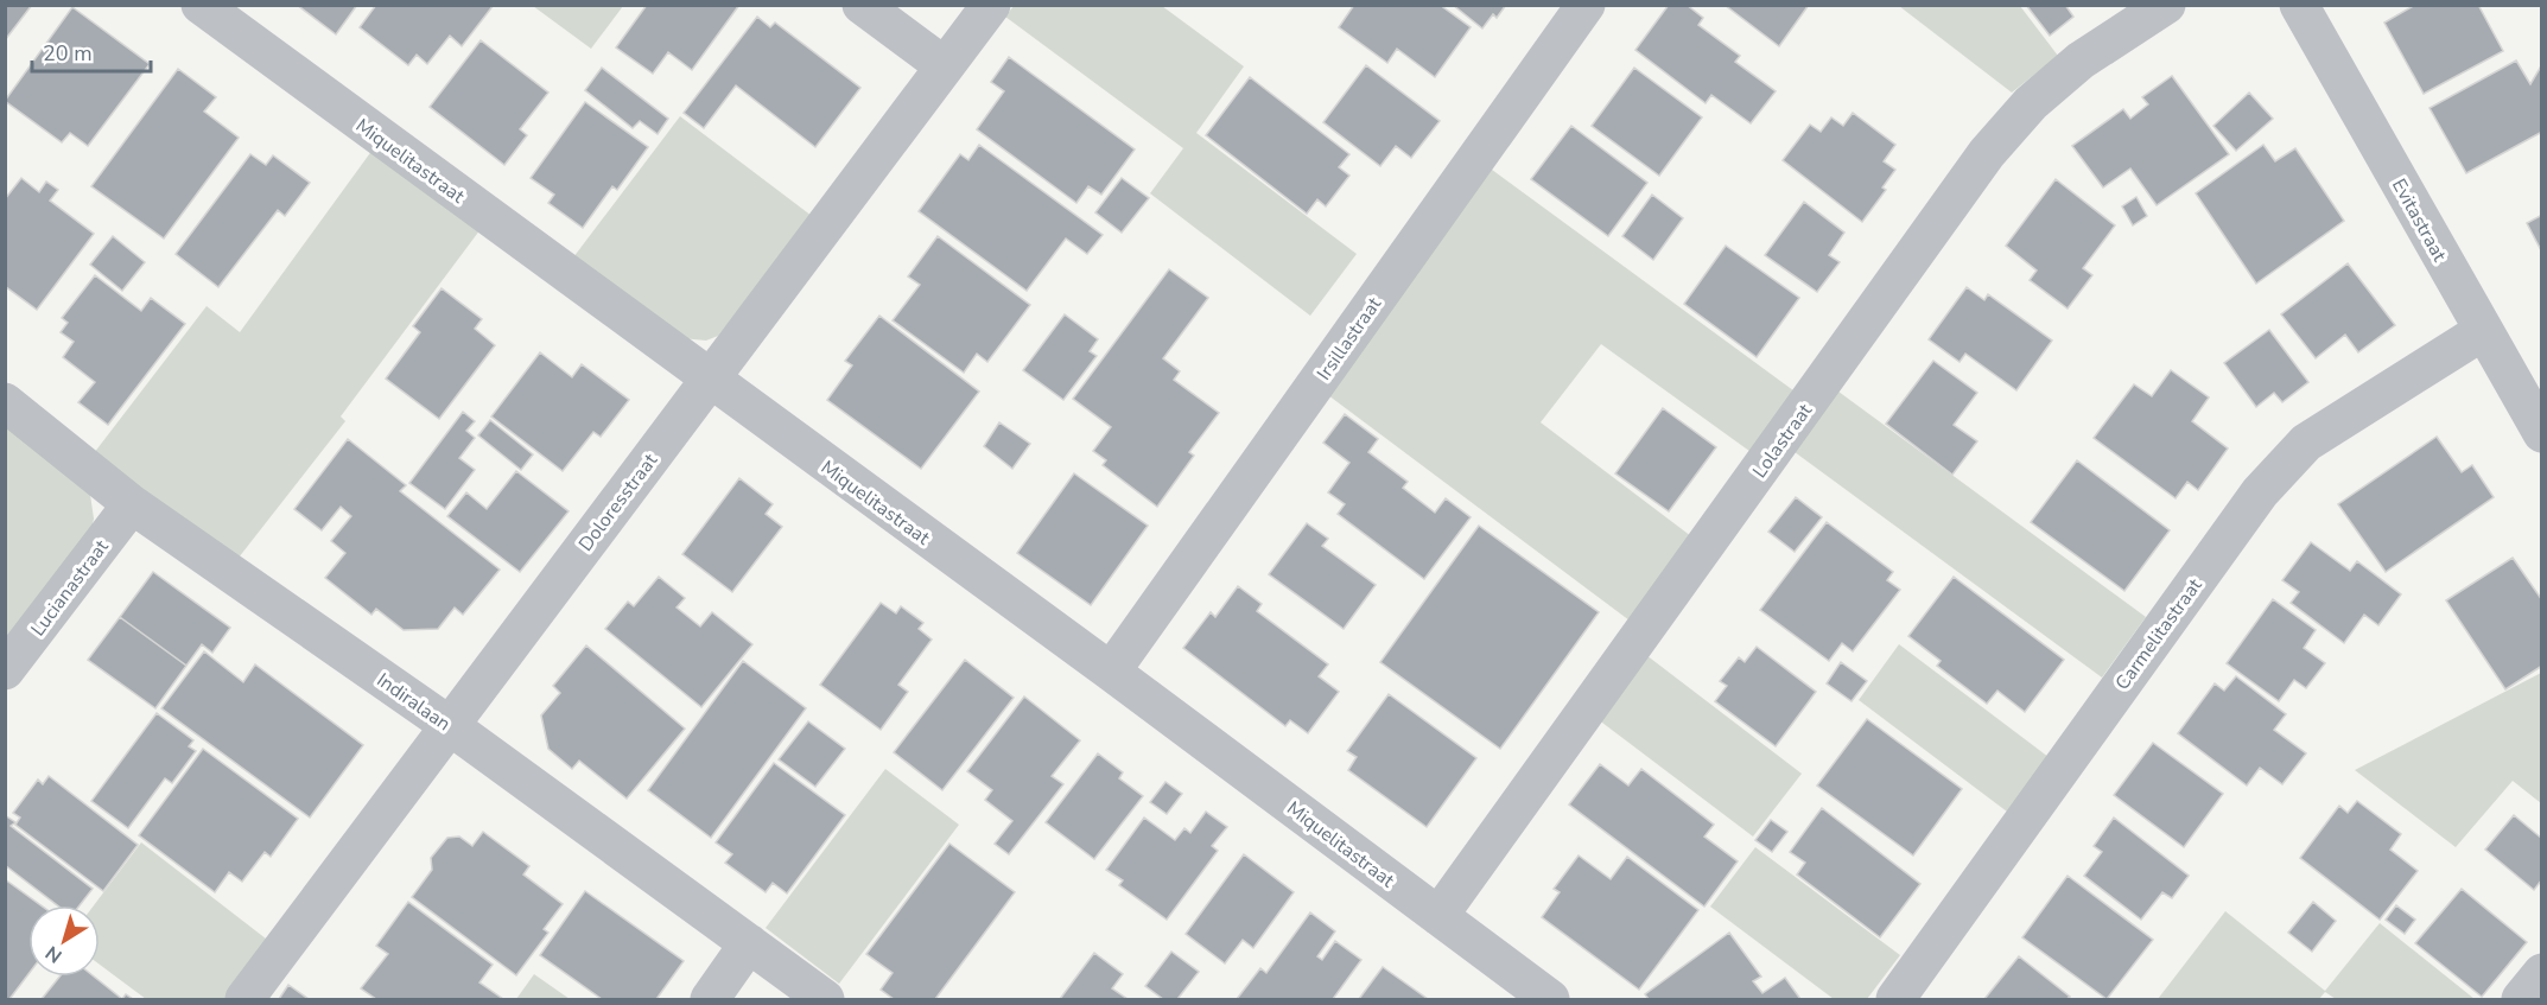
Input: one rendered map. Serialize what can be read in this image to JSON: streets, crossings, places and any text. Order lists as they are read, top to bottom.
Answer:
{
  "streets": {
    "street": [
      "Miquelitastraat",
      "Evitastraat",
      "Irsillastraat",
      "Lolastraat",
      "Doloresstraat",
      "Lucianastraat",
      "Carmelitastraat",
      "Indiralaan"
    ]
  },
  "crossings": [
    ["Miquelitastraat", "Irsillastraat"],
    ["Miquelitastraat", "Lolastraat"],
    ["Miquelitastraat", "Doloresstraat"],
    ["Evitastraat", "Carmelitastraat"],
    ["Doloresstraat", "Indiralaan"],
    ["Lucianastraat", "Indiralaan"]
  ],
  "scale_bar": "20 m",
  "north": "bottom left"
}
